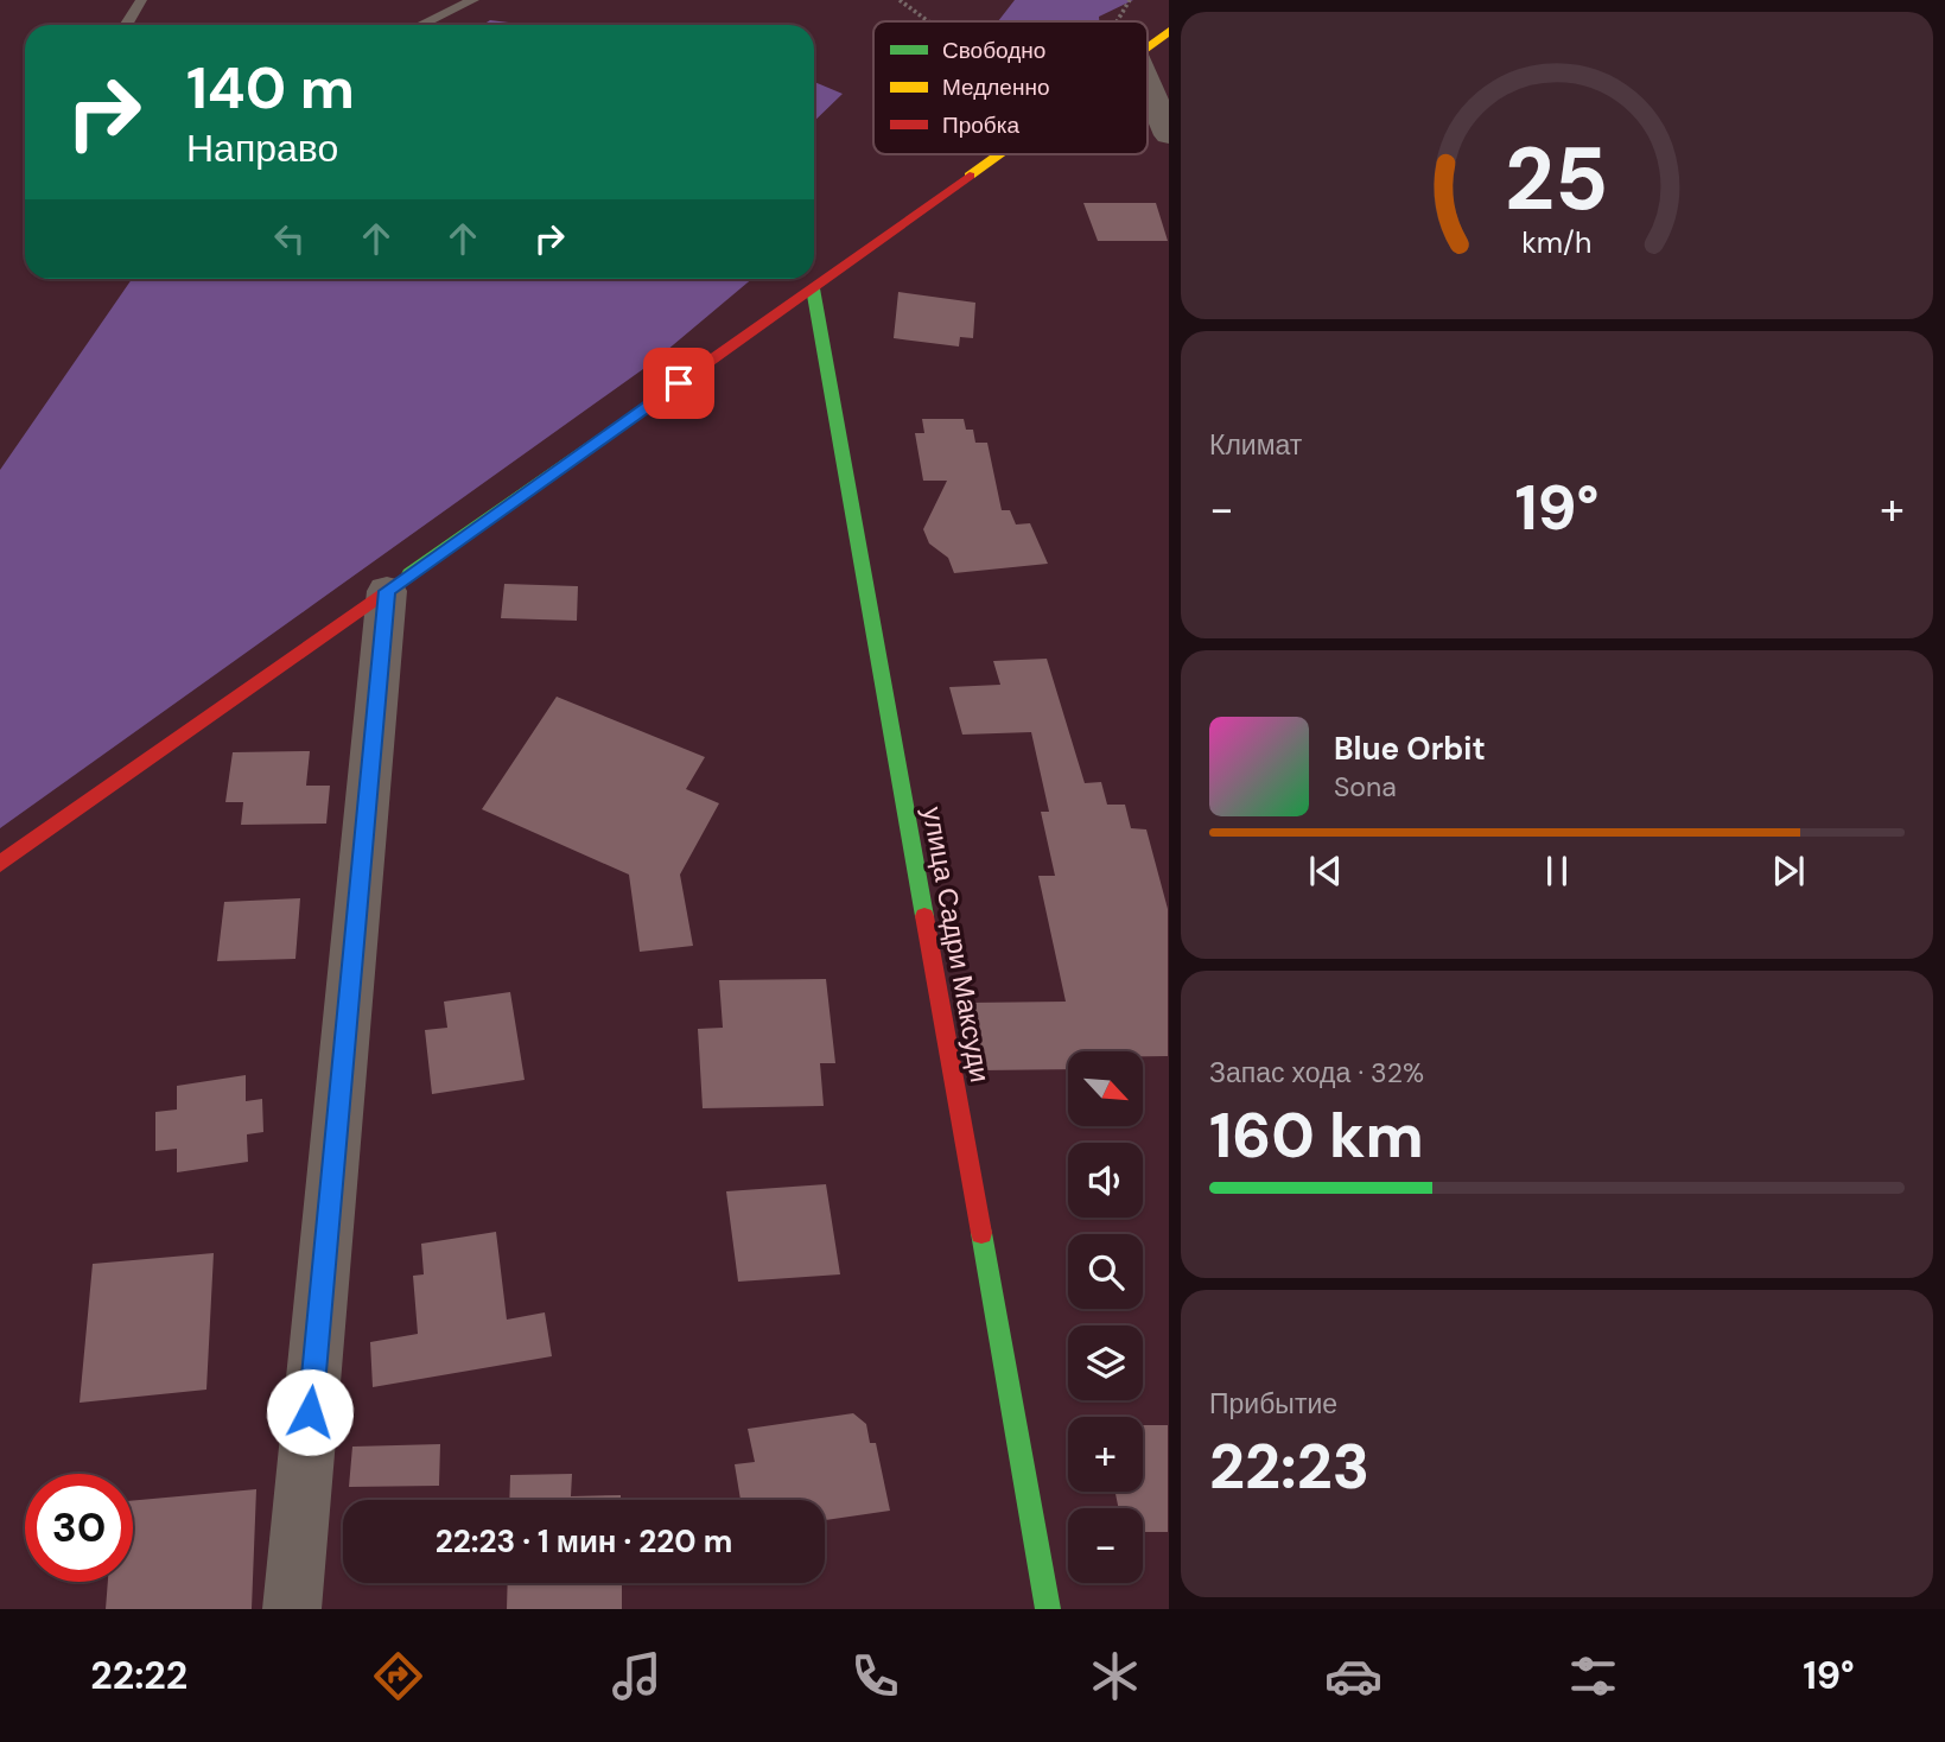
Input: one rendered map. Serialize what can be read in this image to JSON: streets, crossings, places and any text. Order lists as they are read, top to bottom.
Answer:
{
  "streets": {
    "street": ["улица Садри Максуди"]
  },
  "legend": ["Свободно", "Медленно", "Пробка"],
  "north": "bottom right",
  "page": {
    "turn": ["140 m", "Направо"],
    "tile": [
      "Климат",
      ["Запас хода · 32%", "160 km"],
      ["Прибытие", "22:23"]
    ],
    "heat": ["−", "19°", "+"],
    "song": ["Blue Orbit", "Sona"],
    "map_buttons": ["+", "−"],
    "limit": "30",
    "trip": "22:23 · 1 мин · 220 m",
    "tabs": ["22:22", "19°"],
    "gauge": ["25", "km/h"]
  }
}
